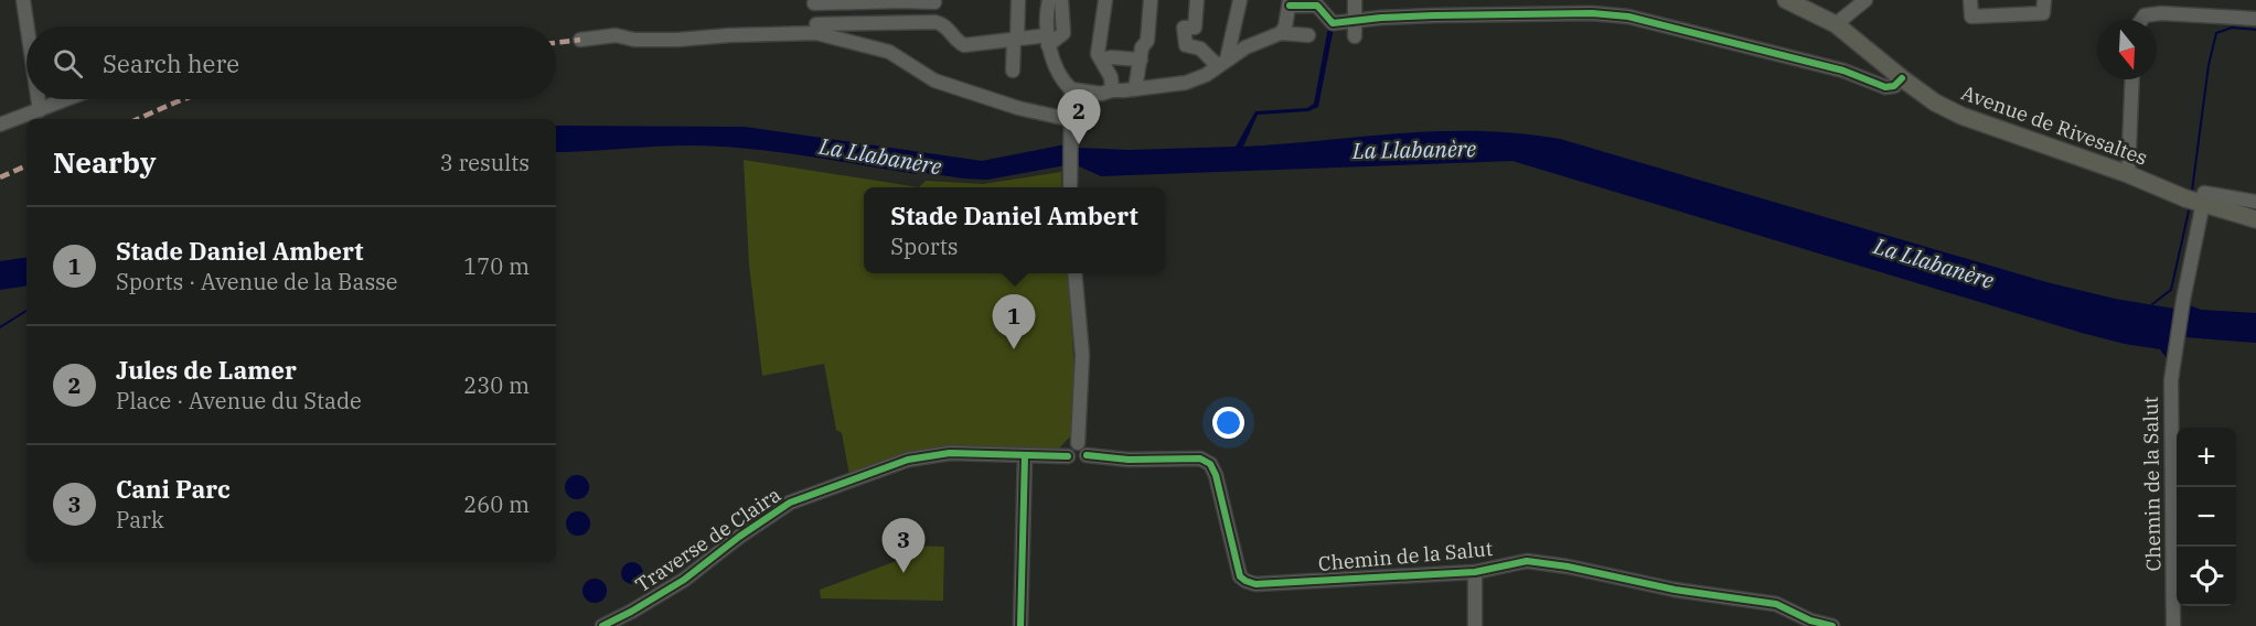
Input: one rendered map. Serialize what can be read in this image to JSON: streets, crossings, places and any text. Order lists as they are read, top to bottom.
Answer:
{
  "streets": {
    "main road": ["Avenue de Rivesaltes"],
    "street": ["Chemin de la Salut", "Traverse de Claira"]
  },
  "crossings": [
    ["Avenue de Rivesaltes", "Chemin de la Salut"],
    ["Chemin de la Salut", "Traverse de Claira"]
  ],
  "water": ["La Llabanère"],
  "north": "bottom",
  "page": {
    "search": "Search here",
    "pins": ["2", "1", "3"],
    "heading": ["Nearby", "3 results"],
    "popup": ["Stade Daniel Ambert", "Sports"],
    "list": [
      {
        "mark": "1",
        "name": "Stade Daniel Ambert",
        "note": "Sports · Avenue de la Basse",
        "value": "170 m"
      },
      {
        "mark": "2",
        "name": "Jules de Lamer",
        "note": "Place · Avenue du Stade",
        "value": "230 m"
      },
      {
        "mark": "3",
        "name": "Cani Parc",
        "note": "Park",
        "value": "260 m"
      }
    ],
    "map_buttons": ["+", "−"]
  }
}
